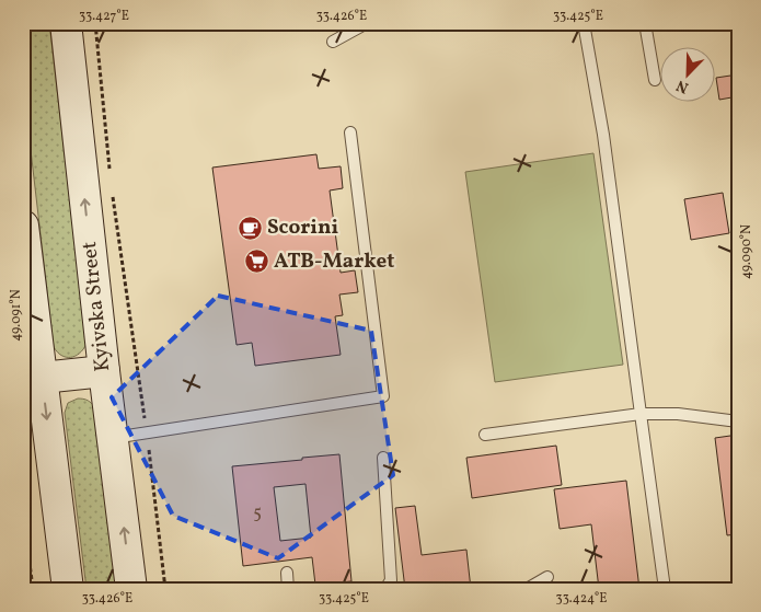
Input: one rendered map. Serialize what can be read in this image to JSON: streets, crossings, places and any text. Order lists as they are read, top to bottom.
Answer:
{
  "streets": {
    "main road": ["Kyivska Street"]
  },
  "places": {
    "cafe": ["Scorini"],
    "supermarket": ["ATB-Market"]
  },
  "house_numbers": ["5"],
  "north": "bottom left",
  "coordinates": [
    "33.427°E",
    "33.426°E",
    "33.425°E",
    "49.090°N",
    "49.091°N",
    "33.424°E"
  ]
}
